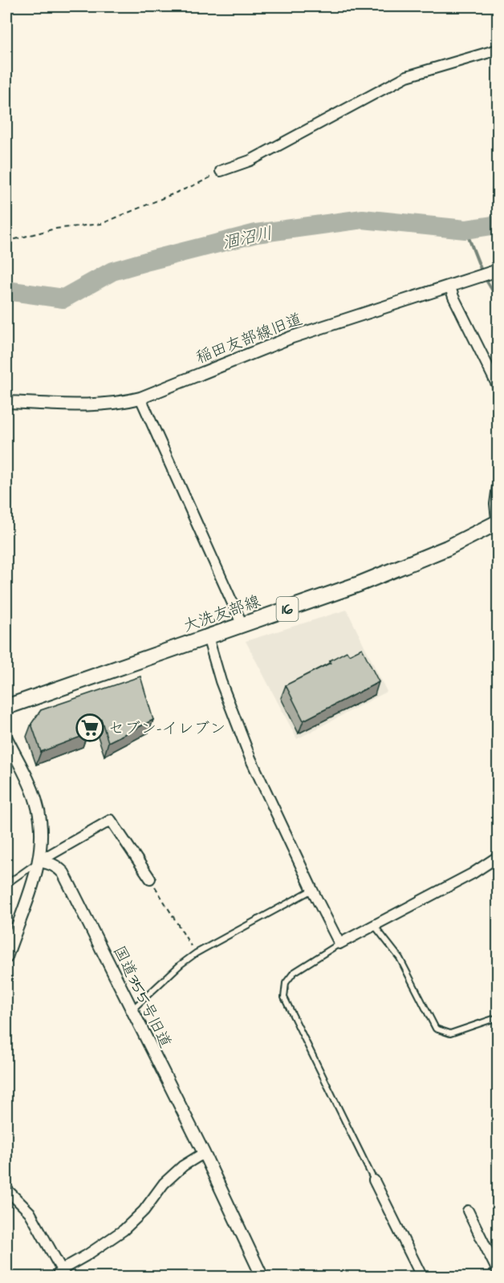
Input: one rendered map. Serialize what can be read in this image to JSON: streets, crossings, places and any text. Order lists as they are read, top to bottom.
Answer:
{
  "streets": {
    "main road": ["16", "大洗友部線"],
    "street": ["稲田友部線旧道", "国道355号旧道"]
  },
  "water": ["涸沼川"],
  "places": {
    "supermarket": ["セブン-イレブン"]
  }
}
